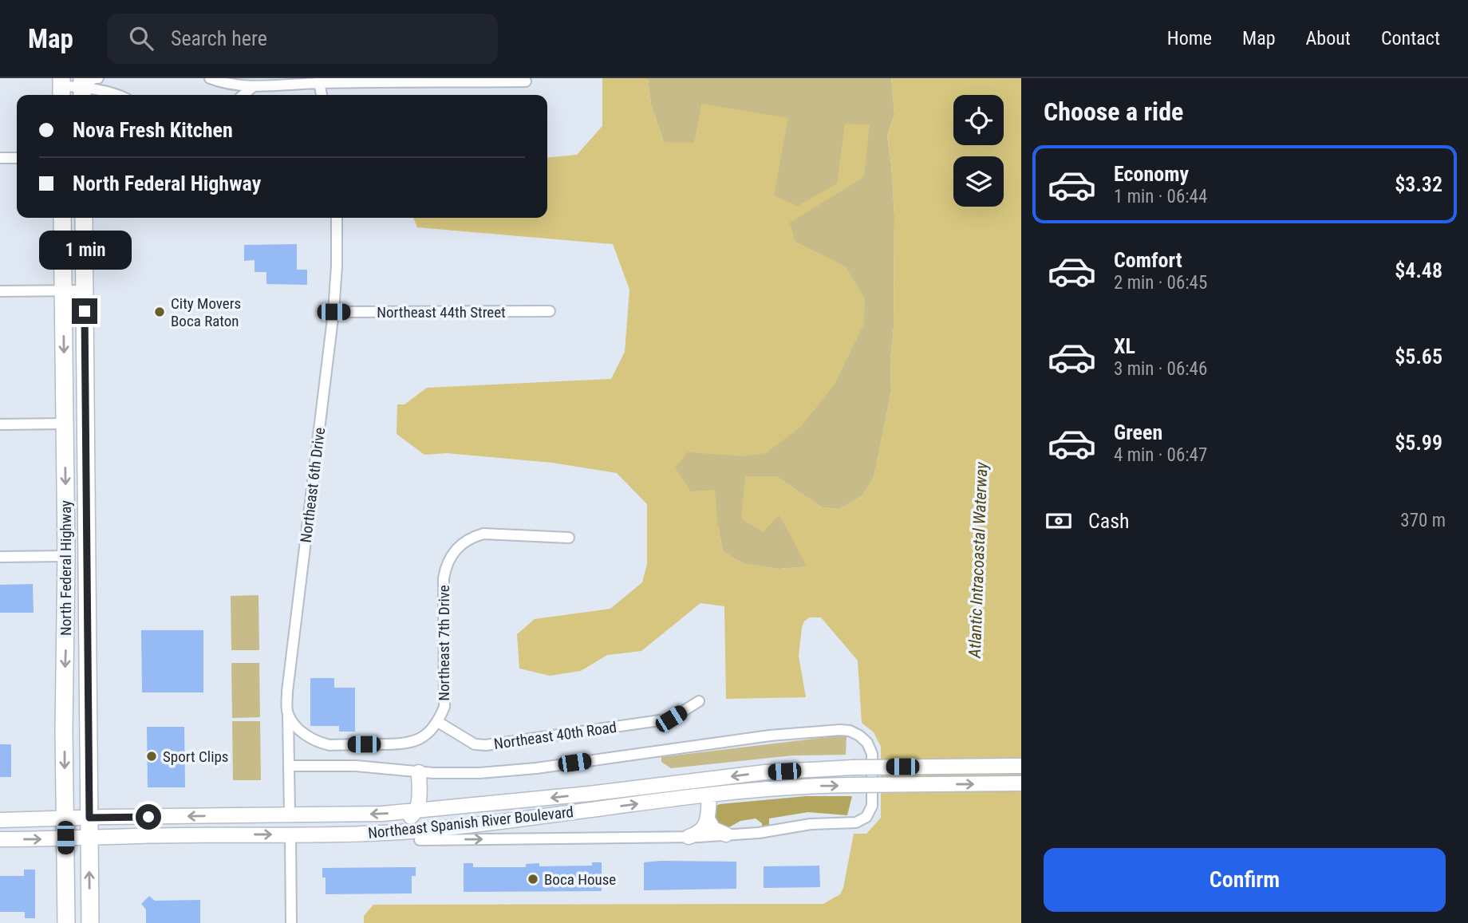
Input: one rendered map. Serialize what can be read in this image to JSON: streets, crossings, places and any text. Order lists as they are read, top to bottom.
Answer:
{
  "streets": {
    "main road": ["North Federal Highway", "Northeast Spanish River Boulevard"],
    "street": [
      "Northeast 44th Street",
      "Northeast 6th Drive",
      "Northeast 7th Drive",
      "Northeast 40th Road"
    ]
  },
  "crossings": [
    ["Northeast 44th Street", "Northeast 6th Drive"],
    ["Northeast 6th Drive", "Northeast Spanish River Boulevard"],
    ["North Federal Highway", "Northeast Spanish River Boulevard"],
    ["Northeast 7th Drive", "Northeast 40th Road"]
  ],
  "water": ["Atlantic Intracoastal Waterway"],
  "places": ["City Movers Boca Raton", "Sport Clips", "Boca House"],
  "page": {
    "header": "Map",
    "search": "Search here",
    "nav": [
      "Home",
      "Map",
      "About",
      "Contact"
    ],
    "heading": "Choose a ride",
    "banner": ["Nova Fresh Kitchen", "North Federal Highway"],
    "list": [
      {
        "name": "Economy",
        "note": "1 min · 06:44",
        "value": "$3.32"
      },
      {
        "name": "Comfort",
        "note": "2 min · 06:45",
        "value": "$4.48"
      },
      {
        "name": "XL",
        "note": "3 min · 06:46",
        "value": "$5.65"
      },
      {
        "name": "Green",
        "note": "4 min · 06:47",
        "value": "$5.99"
      }
    ],
    "bubble": "1 min",
    "pay": ["Cash", "370 m"],
    "buttons": "Confirm"
  }
}
